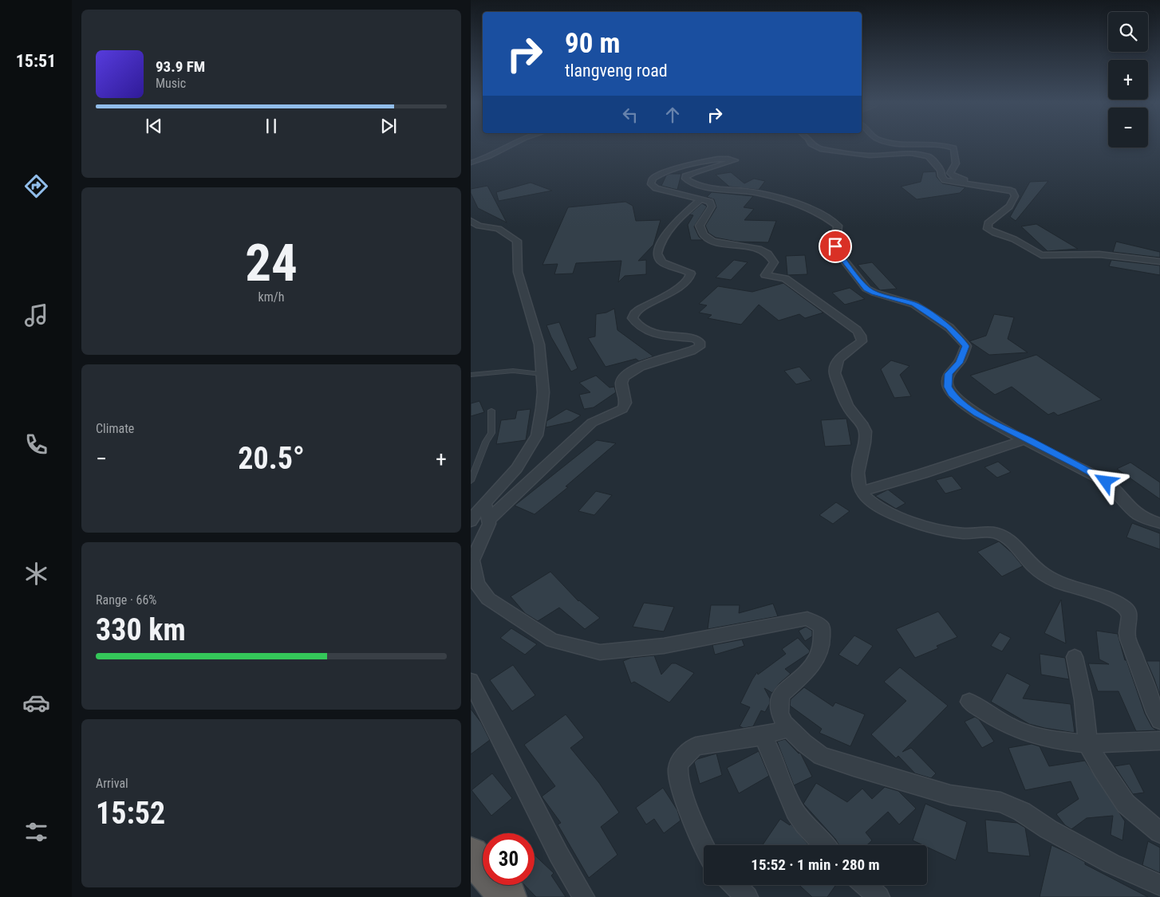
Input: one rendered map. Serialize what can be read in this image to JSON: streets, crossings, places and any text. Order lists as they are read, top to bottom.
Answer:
{
  "page": {
    "tabs": "15:51",
    "map_buttons": ["+", "−"],
    "turn": ["90 m", "tlangveng road"],
    "song": ["93.9 FM", "Music"],
    "tile": [
      ["24", "km/h"],
      "Climate",
      ["Range · 66%", "330 km"],
      ["Arrival", "15:52"]
    ],
    "heat": ["−", "20.5°", "+"],
    "limit": "30",
    "trip": "15:52 · 1 min · 280 m"
  }
}
